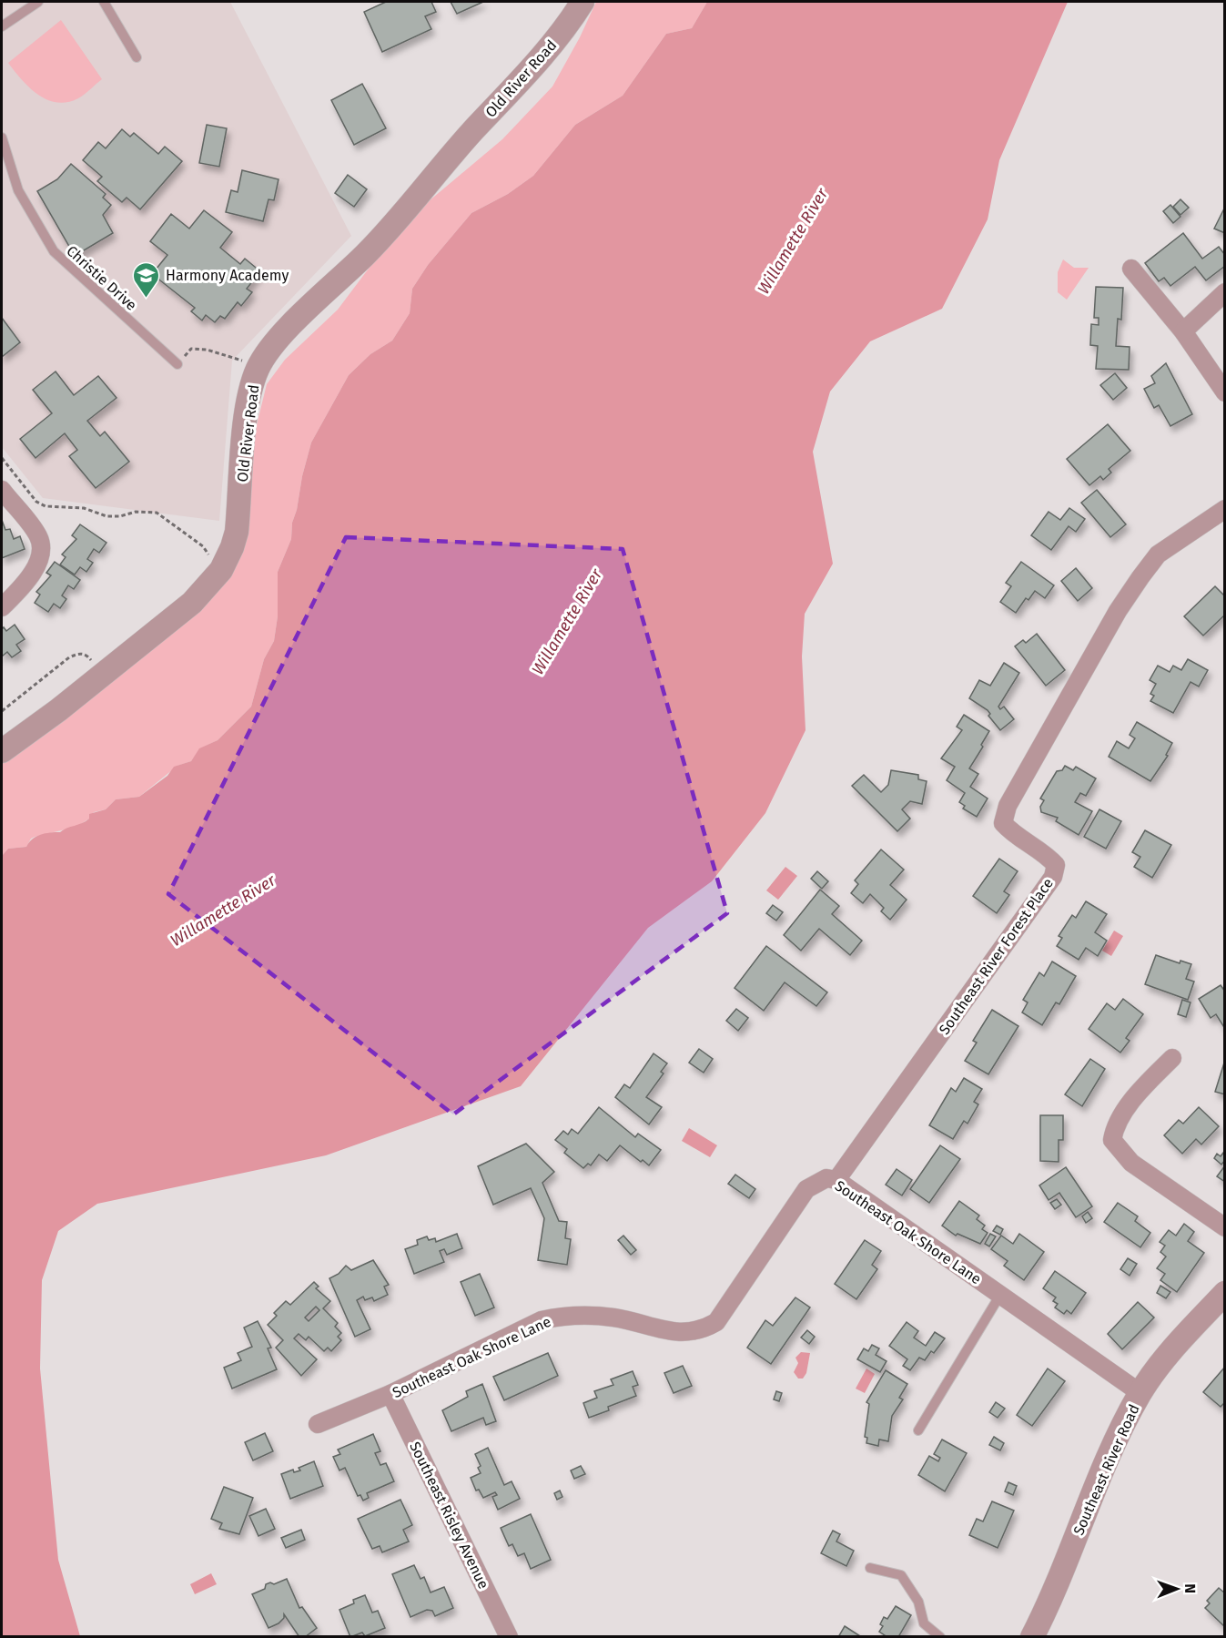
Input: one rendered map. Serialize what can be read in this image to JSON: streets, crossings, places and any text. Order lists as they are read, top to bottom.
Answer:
{
  "streets": {
    "street": [
      "Old River Road",
      "Southeast River Forest Place",
      "Southeast Oak Shore Lane",
      "Southeast River Road",
      "Southeast Risley Avenue"
    ],
    "lane": ["Christie Drive"]
  },
  "crossings": [
    ["Southeast River Forest Place", "Southeast Oak Shore Lane"],
    ["Southeast Oak Shore Lane", "Southeast River Road"],
    ["Southeast Oak Shore Lane", "Southeast Risley Avenue"]
  ],
  "water": ["Willamette River"],
  "places": {
    "school or university": ["Harmony Academy"]
  },
  "north": "right"
}
